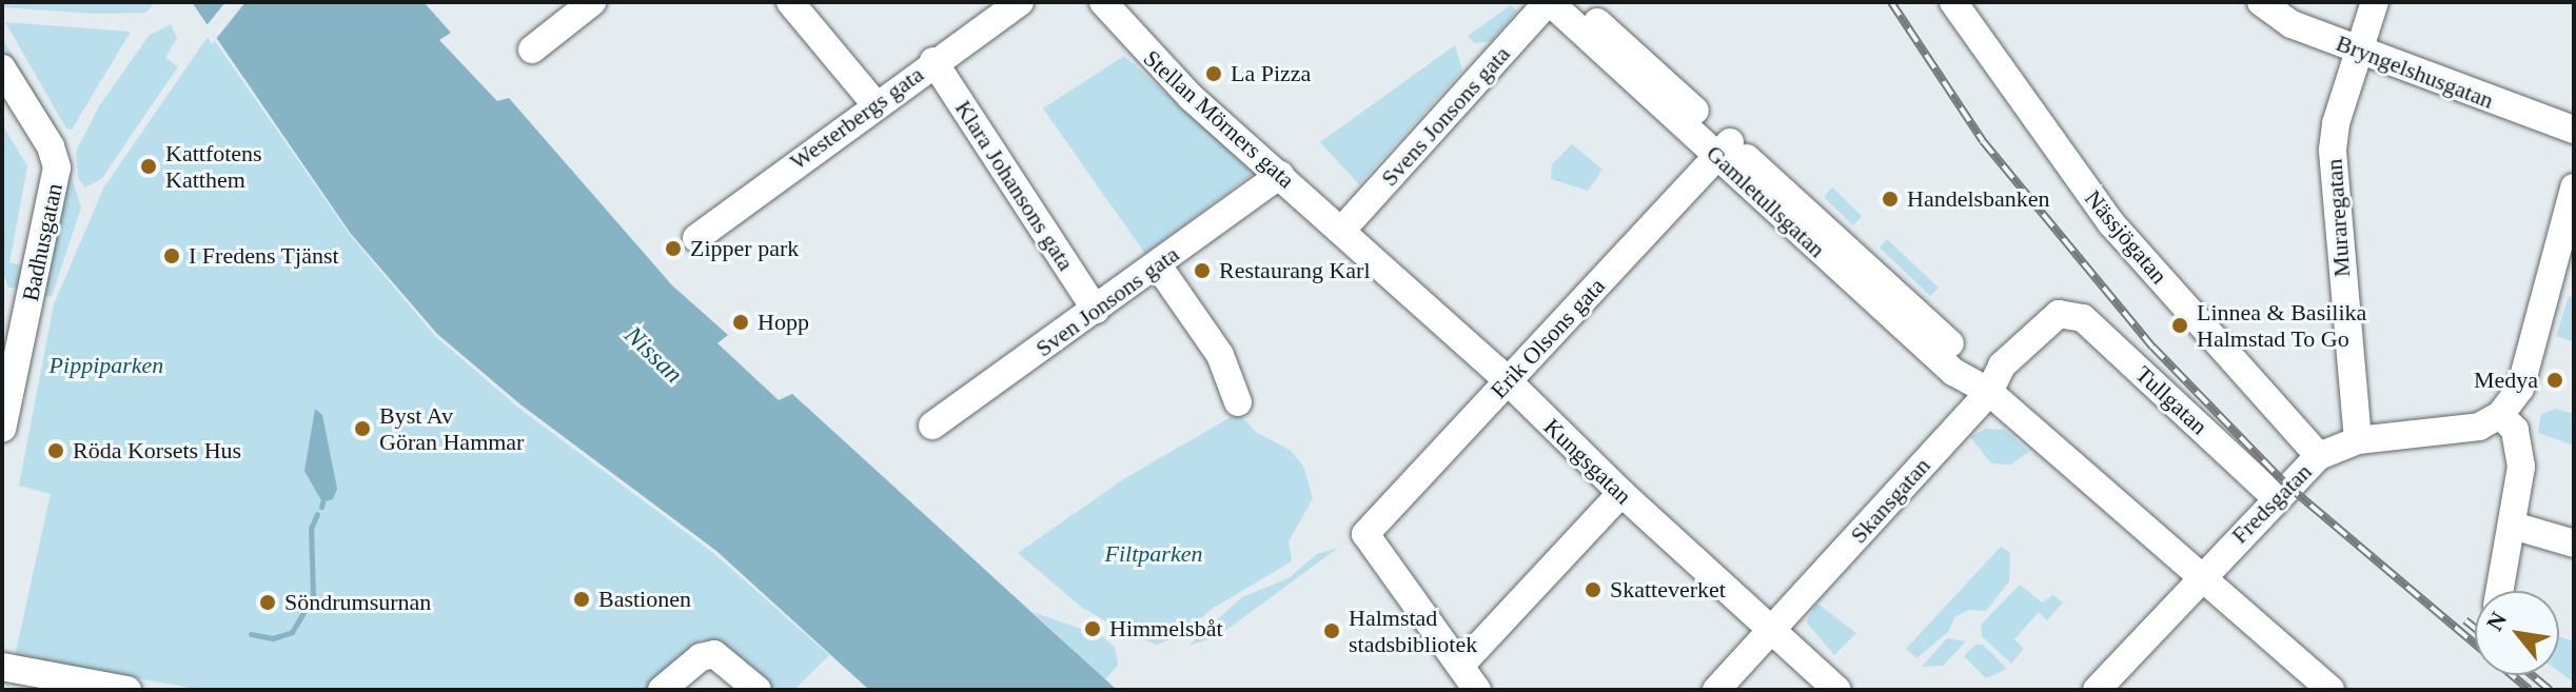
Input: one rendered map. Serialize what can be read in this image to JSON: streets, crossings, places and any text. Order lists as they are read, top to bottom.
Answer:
{
  "streets": {
    "street": [
      "Bryngelshusgatan",
      "Svens Jonsons gata",
      "Westerbergs gata",
      "Stellan Mörners gata",
      "Klara Johansons gata",
      "Gamletullsgatan",
      "Muraregatan",
      "Nässjögatan",
      "Badhusgatan",
      "Sven Jonsons gata",
      "Erik Olsons gata",
      "Tullgatan",
      "Kungsgatan",
      "Skansgatan",
      "Fredsgatan"
    ]
  },
  "crossings": [
    ["Bryngelshusgatan", "Muraregatan"],
    ["Svens Jonsons gata", "Stellan Mörners gata"],
    ["Svens Jonsons gata", "Gamletullsgatan"],
    ["Svens Jonsons gata", "Kungsgatan"],
    ["Westerbergs gata", "Klara Johansons gata"],
    ["Stellan Mörners gata", "Sven Jonsons gata"],
    ["Stellan Mörners gata", "Kungsgatan"],
    ["Klara Johansons gata", "Sven Jonsons gata"],
    ["Gamletullsgatan", "Erik Olsons gata"],
    ["Gamletullsgatan", "Skansgatan"],
    ["Gamletullsgatan", "Fredsgatan"],
    ["Muraregatan", "Fredsgatan"],
    ["Nässjögatan", "Fredsgatan"],
    ["Erik Olsons gata", "Kungsgatan"],
    ["Tullgatan", "Skansgatan"],
    ["Tullgatan", "Fredsgatan"],
    ["Kungsgatan", "Skansgatan"]
  ],
  "water": ["Nissan"],
  "parks": ["Pippiparken", "Filtparken"],
  "places": [
    "La Pizza",
    "Kattfotens Katthem",
    "Handelsbanken",
    "Zipper park",
    "I Fredens Tjänst",
    "Restaurang Karl",
    "Hopp",
    "Linnea & Basilika Halmstad To Go",
    "Medya",
    "Byst Av Göran Hammar",
    "Röda Korsets Hus",
    "Skatteverket",
    "Bastionen",
    "Söndrumsurnan",
    "Himmelsbåt",
    "Halmstad stadsbibliotek"
  ],
  "north": "top left"
}
